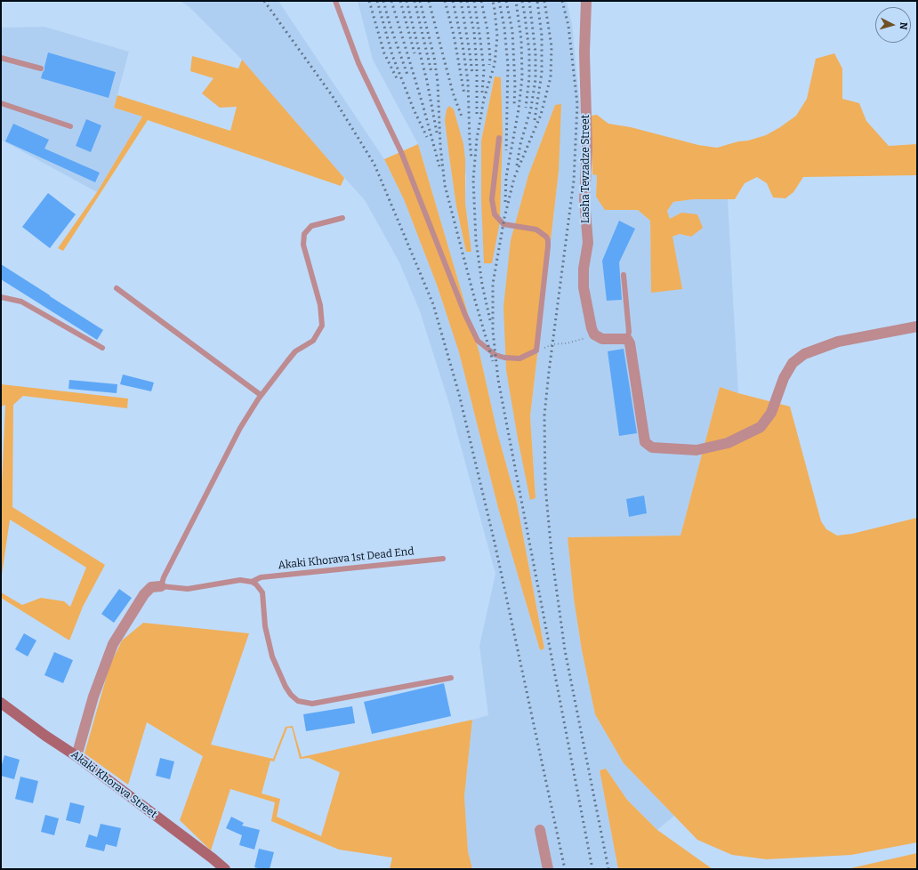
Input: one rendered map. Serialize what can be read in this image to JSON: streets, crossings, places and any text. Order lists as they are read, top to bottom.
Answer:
{
  "streets": {
    "street": ["Lasha Tevzadze Street", "Akaki Khorava Street"],
    "lane": ["Akaki Khorava 1st Dead End"]
  },
  "north": "right"
}
